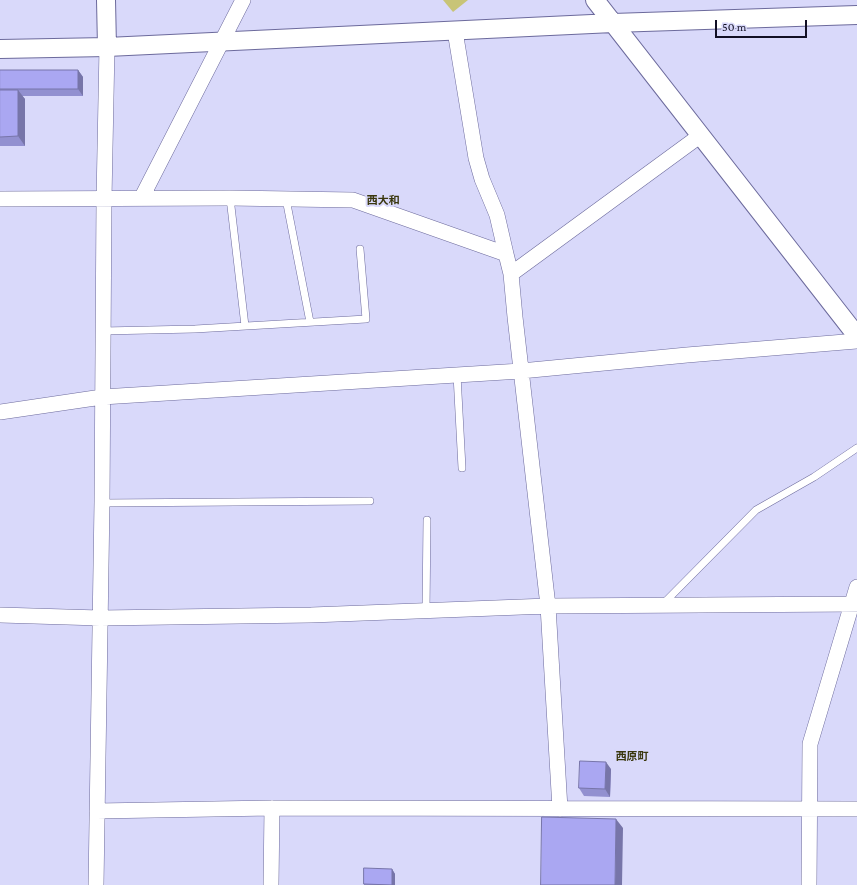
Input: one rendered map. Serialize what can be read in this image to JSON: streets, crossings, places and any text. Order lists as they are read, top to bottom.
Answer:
{
  "districts": ["西大和", "西原町"],
  "scale_bar": "50 m"
}
